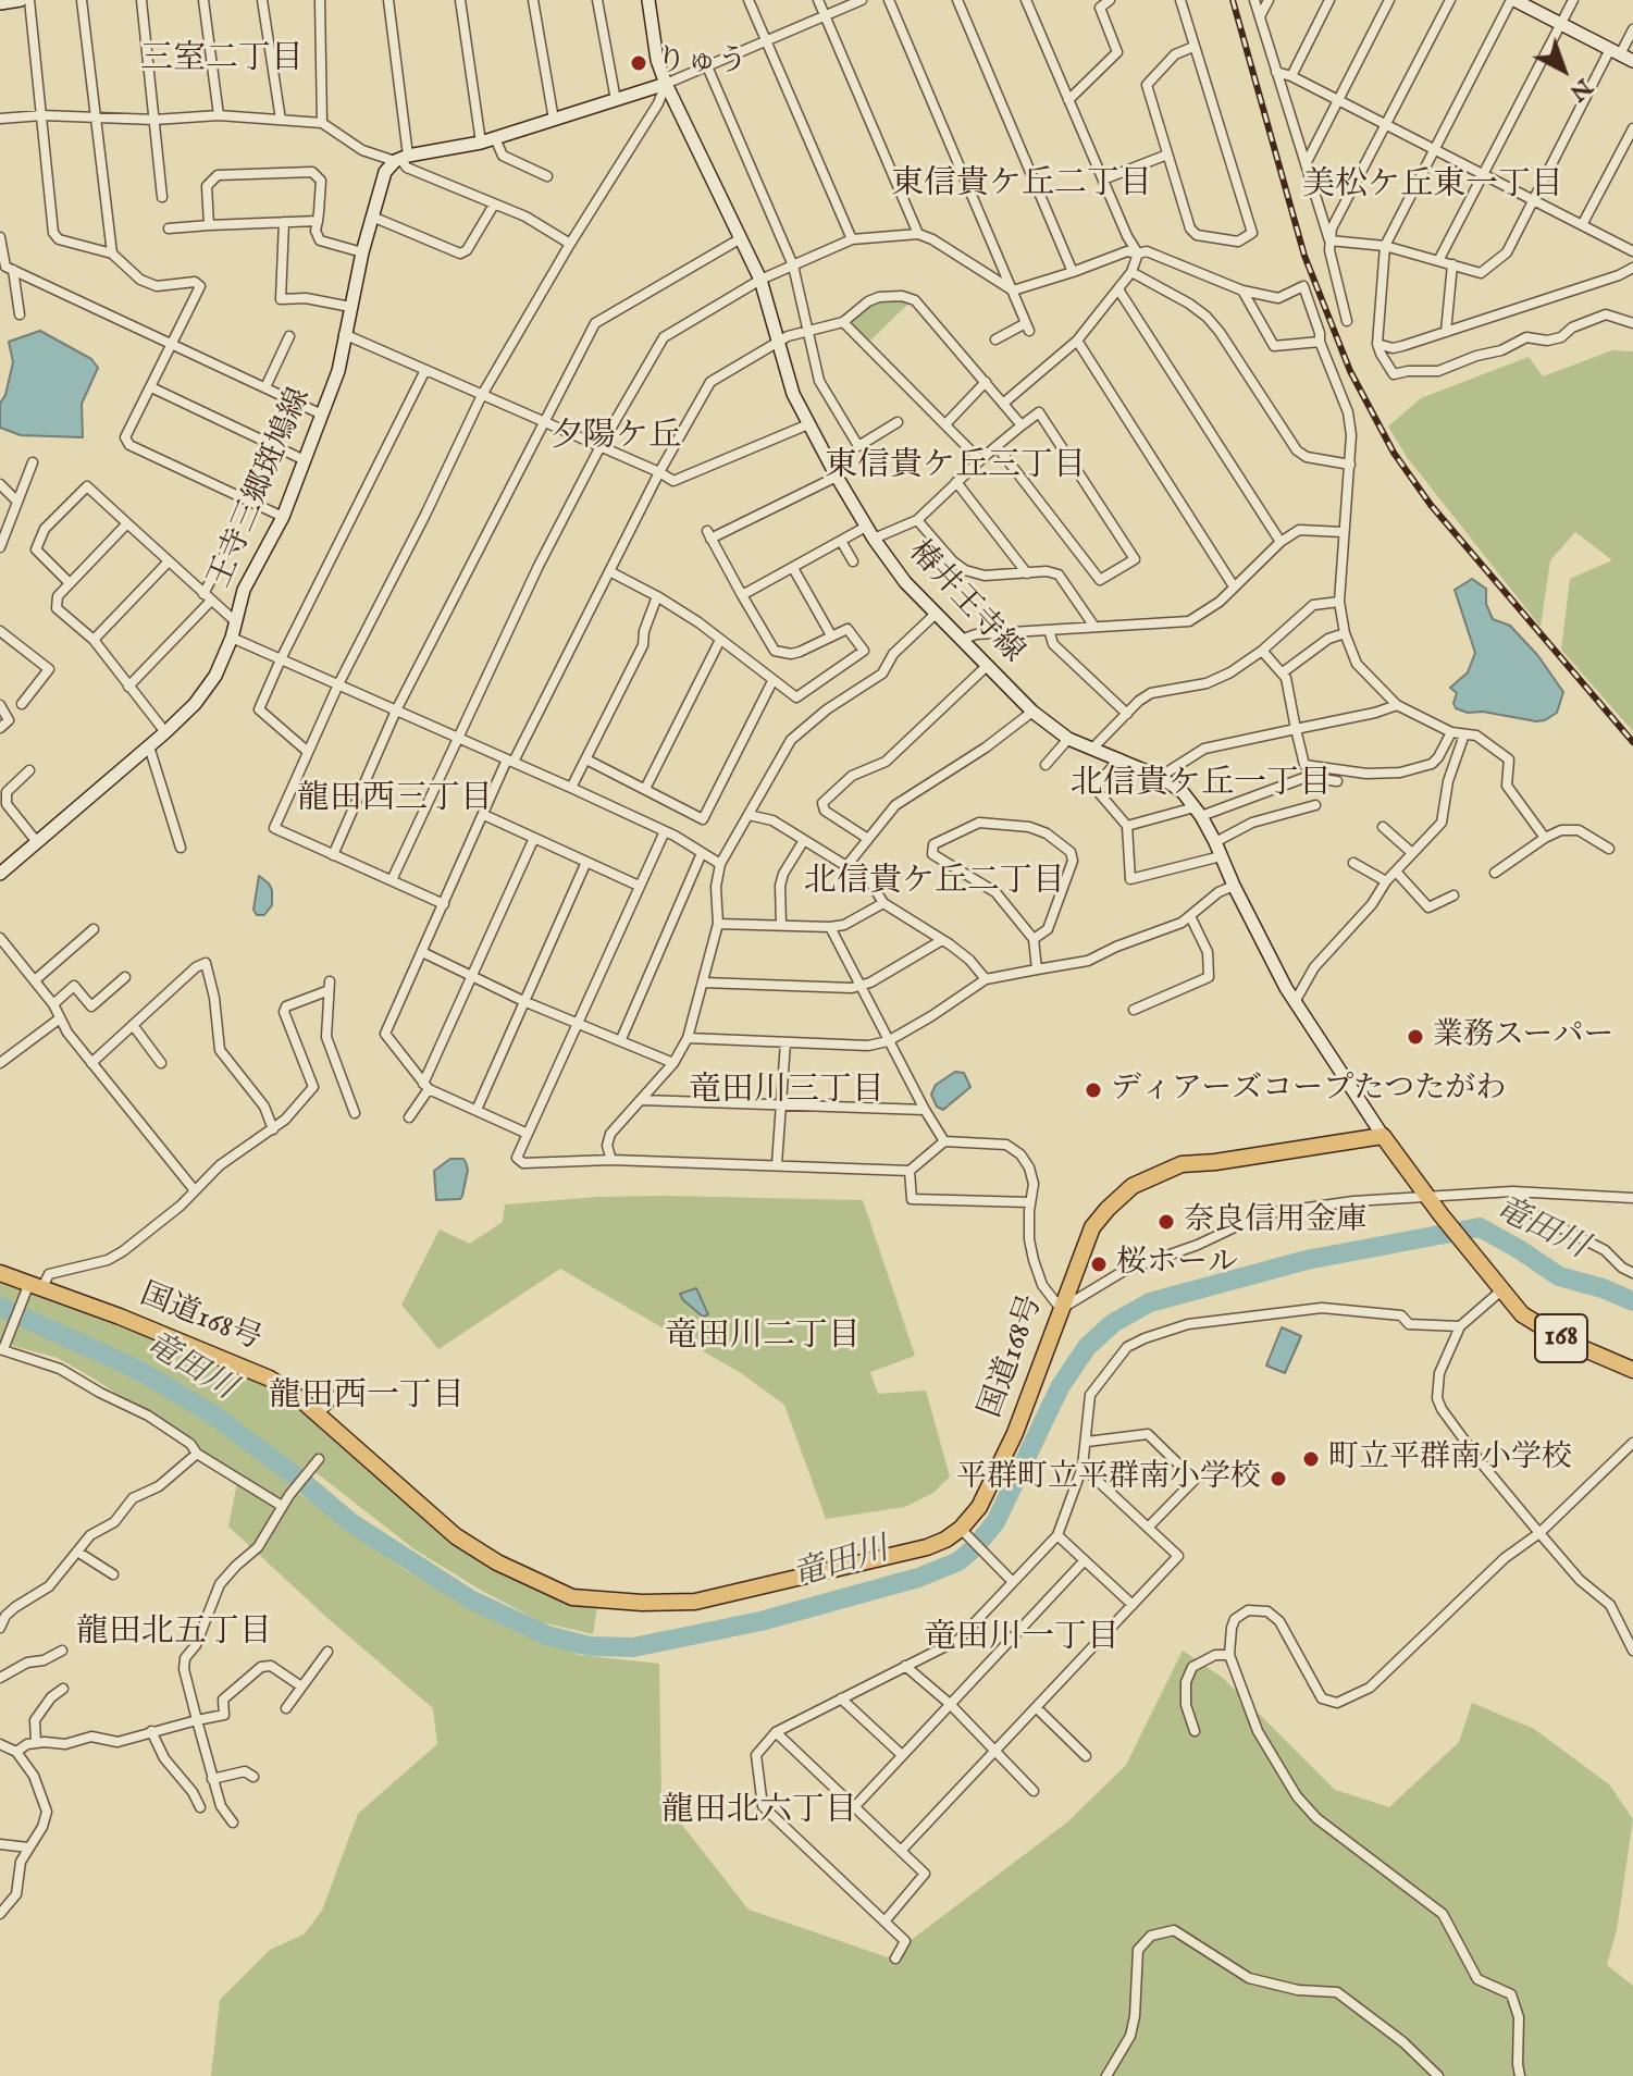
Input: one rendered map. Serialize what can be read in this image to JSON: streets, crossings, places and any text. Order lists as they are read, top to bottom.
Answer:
{
  "streets": {
    "highway": ["国道168号", "168"],
    "main road": ["王寺三郷斑鳩線", "椿井王寺線"]
  },
  "crossings": [
    ["椿井王寺線", "国道168号"],
    ["椿井王寺線", "168"],
    ["国道168号", "168"]
  ],
  "districts": [
    "三室二丁目",
    "東信貴ケ丘二丁目",
    "美松ケ丘東一丁目",
    "夕陽ケ丘",
    "東信貴ケ丘三丁目",
    "北信貴ケ丘一丁目",
    "龍田西三丁目",
    "北信貴ケ丘二丁目",
    "竜田川三丁目",
    "竜田川二丁目",
    "龍田西一丁目",
    "龍田北五丁目",
    "竜田川一丁目",
    "龍田北六丁目"
  ],
  "water": ["竜田川"],
  "places": [
    "りゅう",
    "業務スーパー",
    "ディアーズコープたつたがわ",
    "奈良信用金庫",
    "桜ホール",
    "町立平群南小学校",
    "平群町立平群南小学校"
  ],
  "north": "bottom right"
}
